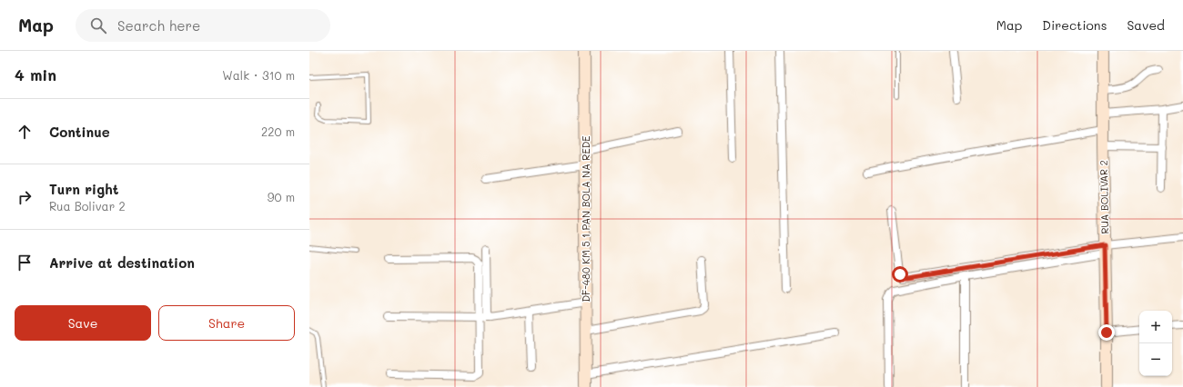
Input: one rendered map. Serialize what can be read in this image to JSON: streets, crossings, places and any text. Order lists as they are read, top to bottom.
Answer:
{
  "streets": {
    "street": ["RUA BOLIVAR 2", "DF-480 KM 5 1 PAN BOLA NA REDE"]
  },
  "page": {
    "header": "Map",
    "search": "Search here",
    "nav": ["Map", "Directions", "Saved"],
    "heading": ["4 min", "Walk · 310 m"],
    "list": [
      ["Continue", "220 m"],
      ["Turn right", "Rua Bolivar 2", "90 m"],
      "Arrive at destination"
    ],
    "buttons": ["Save", "Share"],
    "map_buttons": ["+", "−"]
  }
}
